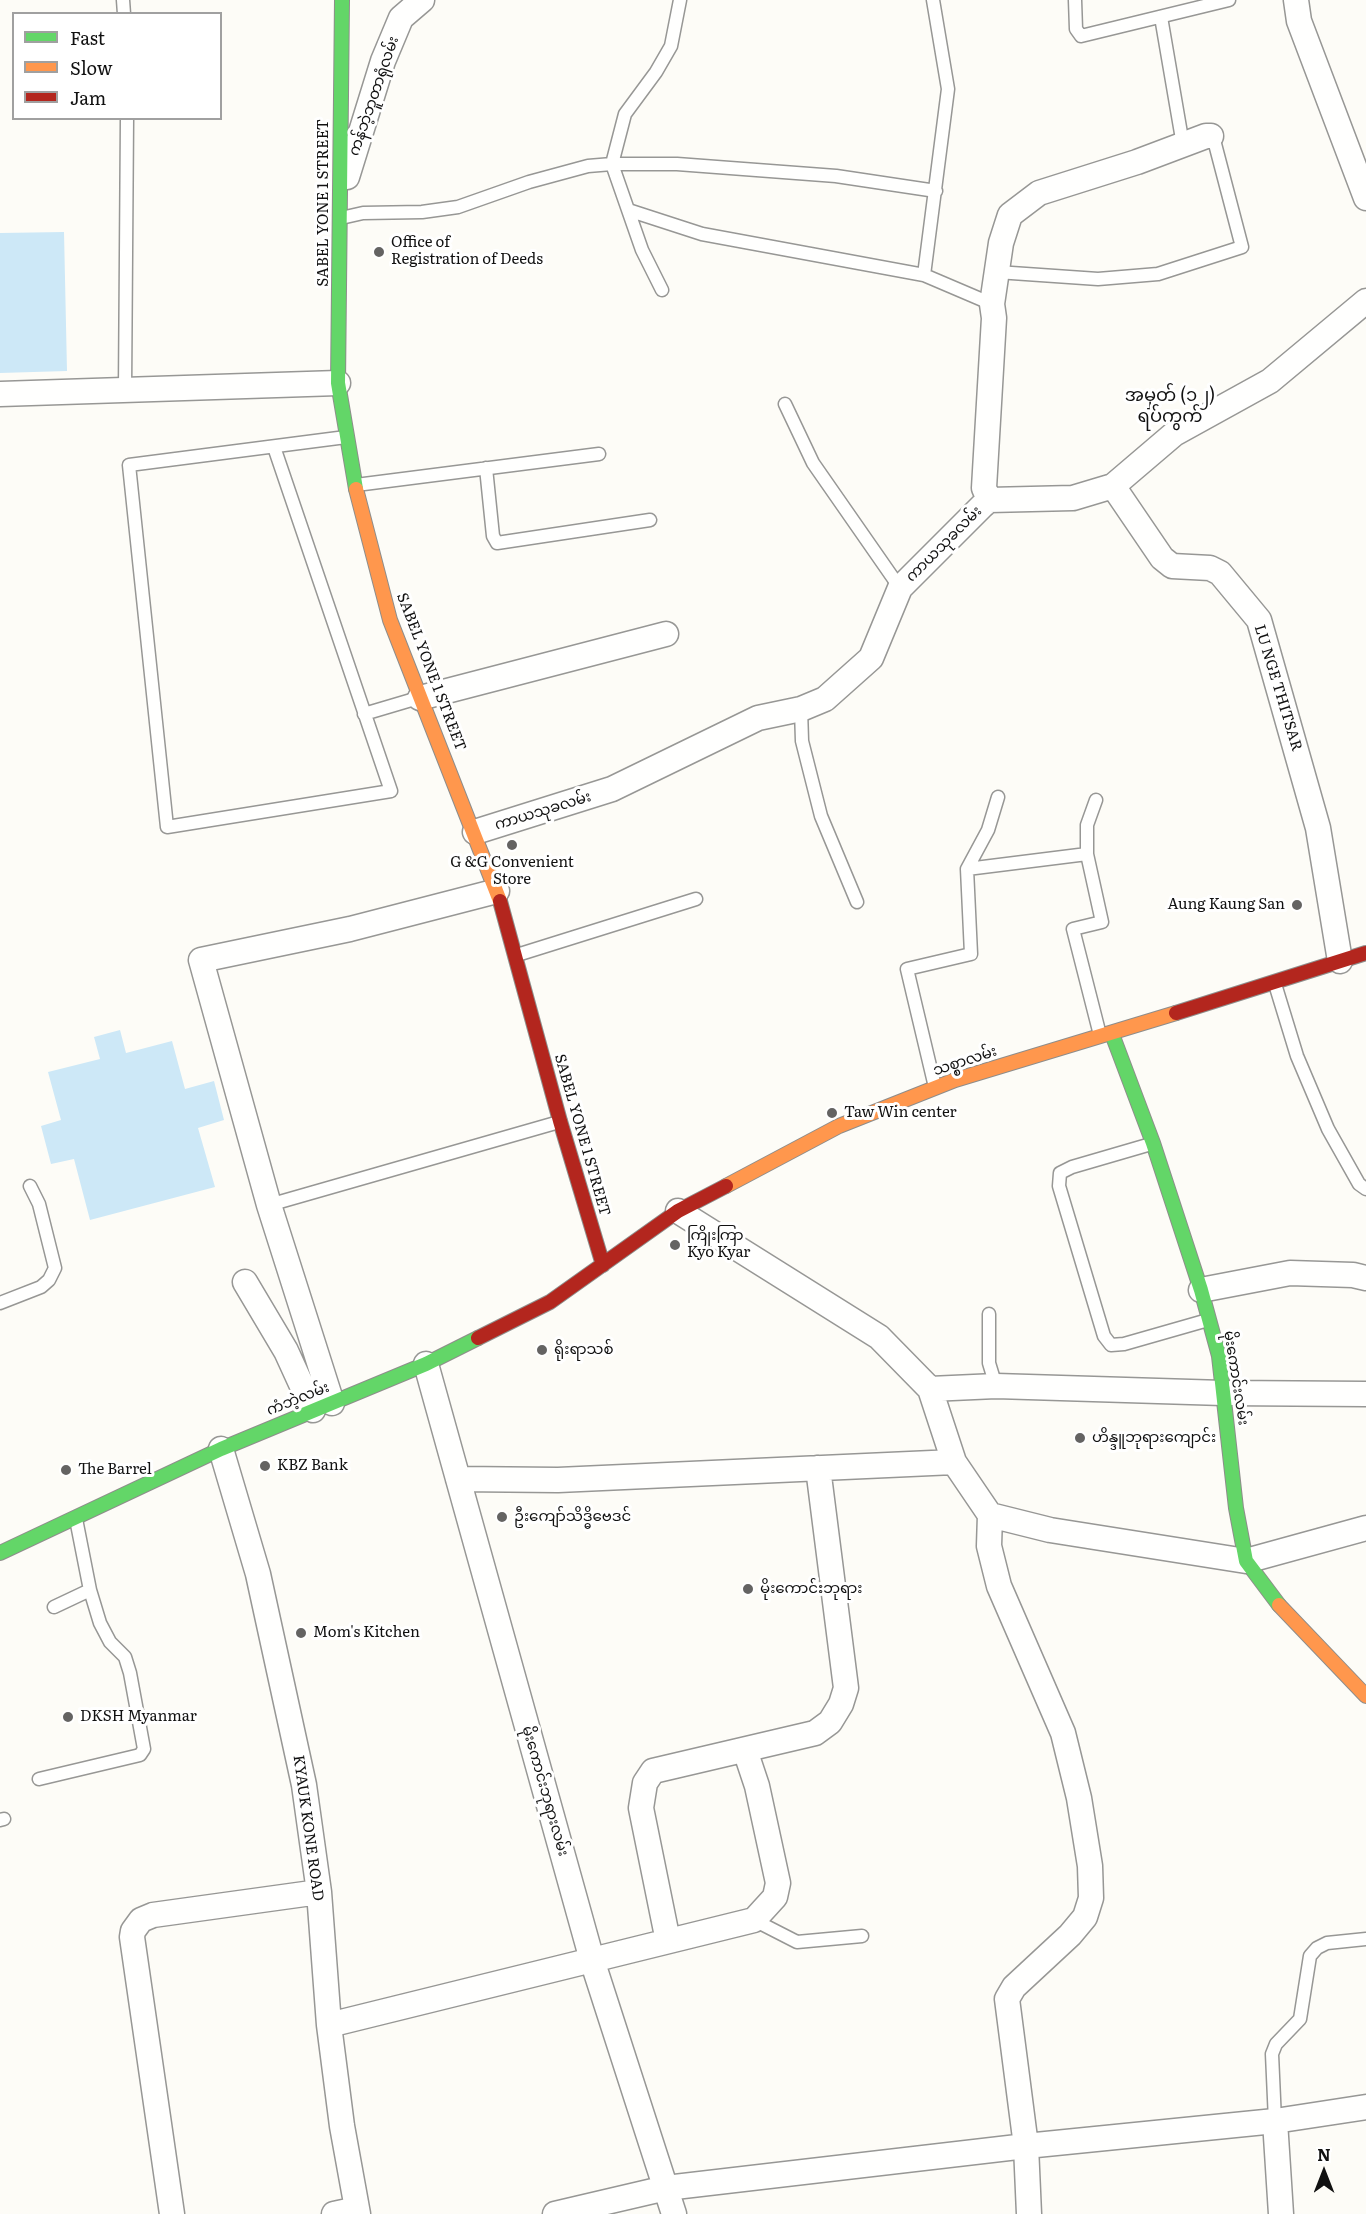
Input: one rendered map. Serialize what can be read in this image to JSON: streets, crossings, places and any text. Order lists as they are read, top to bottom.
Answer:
{
  "streets": {
    "main road": [
      "SABEL YONE 1 STREET",
      "သစ္စာလမ်း",
      "မိုးကောင်းလမ်း",
      "ကံဘဲ့လမ်း"
    ],
    "street": [
      "ကန်ဘဲ့ဘူတာရုံလမ်း",
      "ကာယသုခလမ်း",
      "LU NGE THITSAR",
      "မိုးကောင်းဘုရားလမ်း",
      "KYAUK KONE ROAD"
    ]
  },
  "crossings": [
    ["ကန်ဘဲ့ဘူတာရုံလမ်း", "SABEL YONE 1 STREET"],
    ["SABEL YONE 1 STREET", "ကာယသုခလမ်း"],
    ["SABEL YONE 1 STREET", "သစ္စာလမ်း"],
    ["SABEL YONE 1 STREET", "ကံဘဲ့လမ်း"],
    ["ကာယသုခလမ်း", "LU NGE THITSAR"],
    ["LU NGE THITSAR", "သစ္စာလမ်း"],
    ["သစ္စာလမ်း", "မိုးကောင်းလမ်း"],
    ["သစ္စာလမ်း", "ကံဘဲ့လမ်း"],
    ["ကံဘဲ့လမ်း", "မိုးကောင်းဘုရားလမ်း"],
    ["ကံဘဲ့လမ်း", "KYAUK KONE ROAD"]
  ],
  "districts": ["အမှတ် (၁၂) ရပ်ကွက်"],
  "places": [
    "Office of Registration of Deeds",
    "G &G Convenient Store",
    "Aung Kaung San",
    "Taw Win center",
    "ကြိုးကြာ Kyo Kyar",
    "ရိုးရာသစ်",
    "ဟိန္ဒူဘုရားကျောင်း",
    "KBZ Bank",
    "The Barrel",
    "ဦးကျော်သိဒ္ဓိဗေဒင်",
    "မိုးကောင်းဘုရား",
    "Mom's Kitchen",
    "DKSH Myanmar"
  ],
  "legend": ["Fast", "Slow", "Jam"],
  "north": "top"
}
